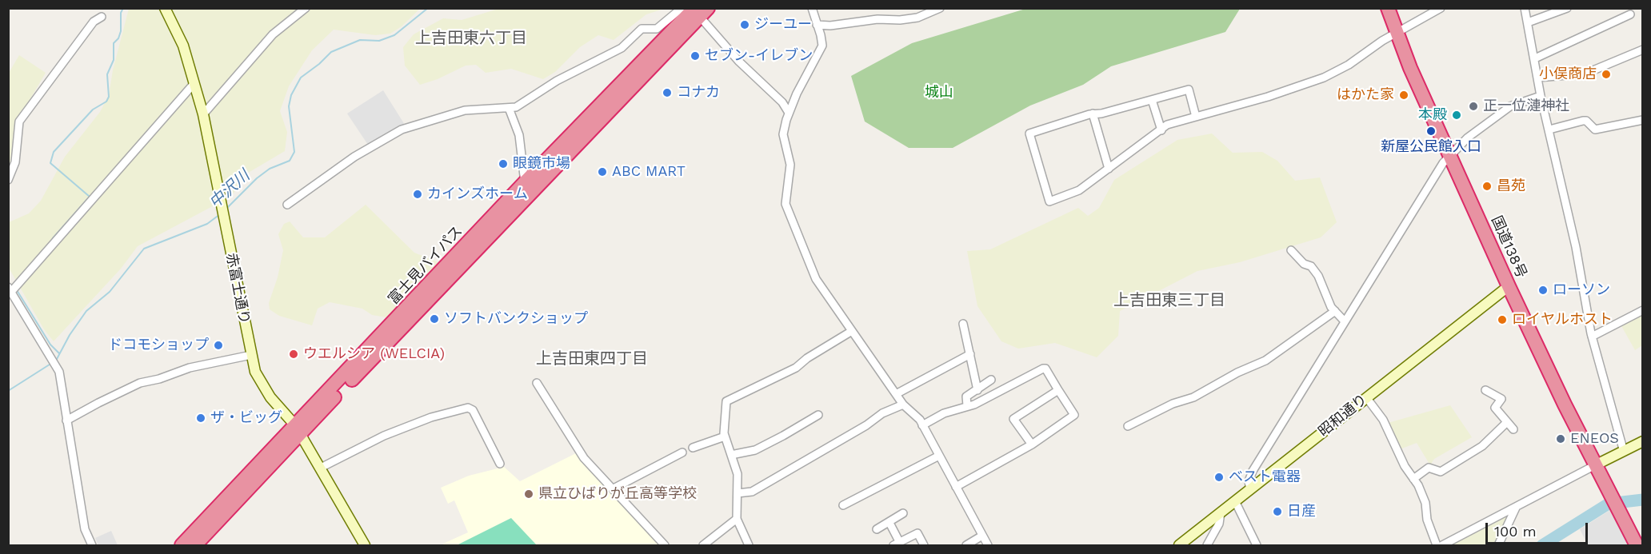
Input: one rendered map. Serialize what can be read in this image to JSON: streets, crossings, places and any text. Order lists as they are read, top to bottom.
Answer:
{
  "streets": {
    "highway": ["国道138号", "富士見バイパス"],
    "street": ["赤富士通り", "昭和通り"]
  },
  "crossings": [
    ["国道138号", "昭和通り"],
    ["富士見バイパス", "赤富士通り"]
  ],
  "districts": ["上吉田東六丁目", "上吉田東三丁目", "上吉田東四丁目"],
  "water": ["中沢川"],
  "parks": ["城山"],
  "places": [
    "ジーユー",
    "セブン-イレブン",
    "小俣商店",
    "コナカ",
    "はかた家",
    "正一位漣神社",
    "本殿",
    "新屋公民館入口",
    "眼鏡市場",
    "ABC MART",
    "昌苑",
    "カインズホーム",
    "ローソン",
    "ソフトバンクショップ",
    "ロイヤルホスト",
    "ドコモショップ",
    "ウエルシア (WELCIA)",
    "ザ・ビッグ",
    "ENEOS",
    "ベスト電器",
    "県立ひばりが丘高等学校",
    "日産"
  ],
  "scale_bar": "100 m"
}
